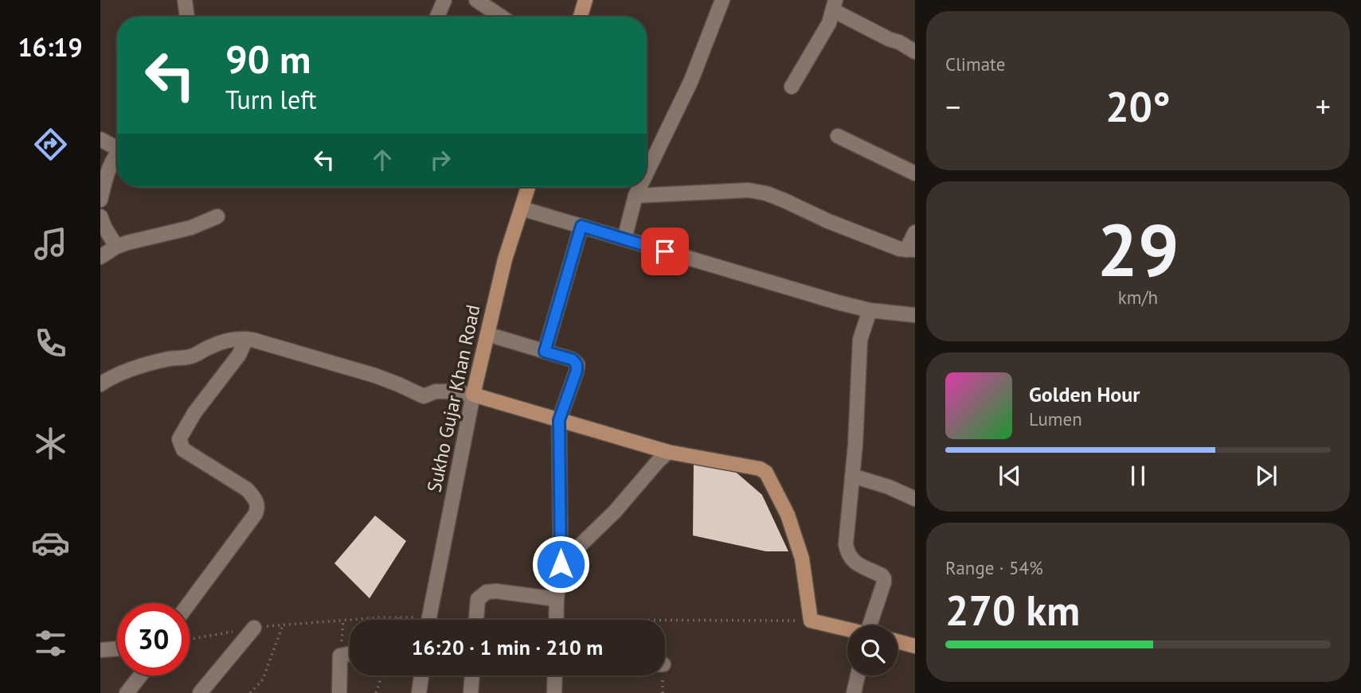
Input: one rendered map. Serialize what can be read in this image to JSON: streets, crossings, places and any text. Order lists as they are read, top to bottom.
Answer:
{
  "streets": {
    "main road": ["Sukho Gujar Khan Road"]
  },
  "page": {
    "tabs": "16:19",
    "tile": [
      "Climate",
      ["29", "km/h"],
      ["Range · 54%", "270 km"]
    ],
    "turn": ["90 m", "Turn left"],
    "heat": ["−", "20°", "+"],
    "song": ["Golden Hour", "Lumen"],
    "limit": "30",
    "trip": "16:20 · 1 min · 210 m"
  }
}
